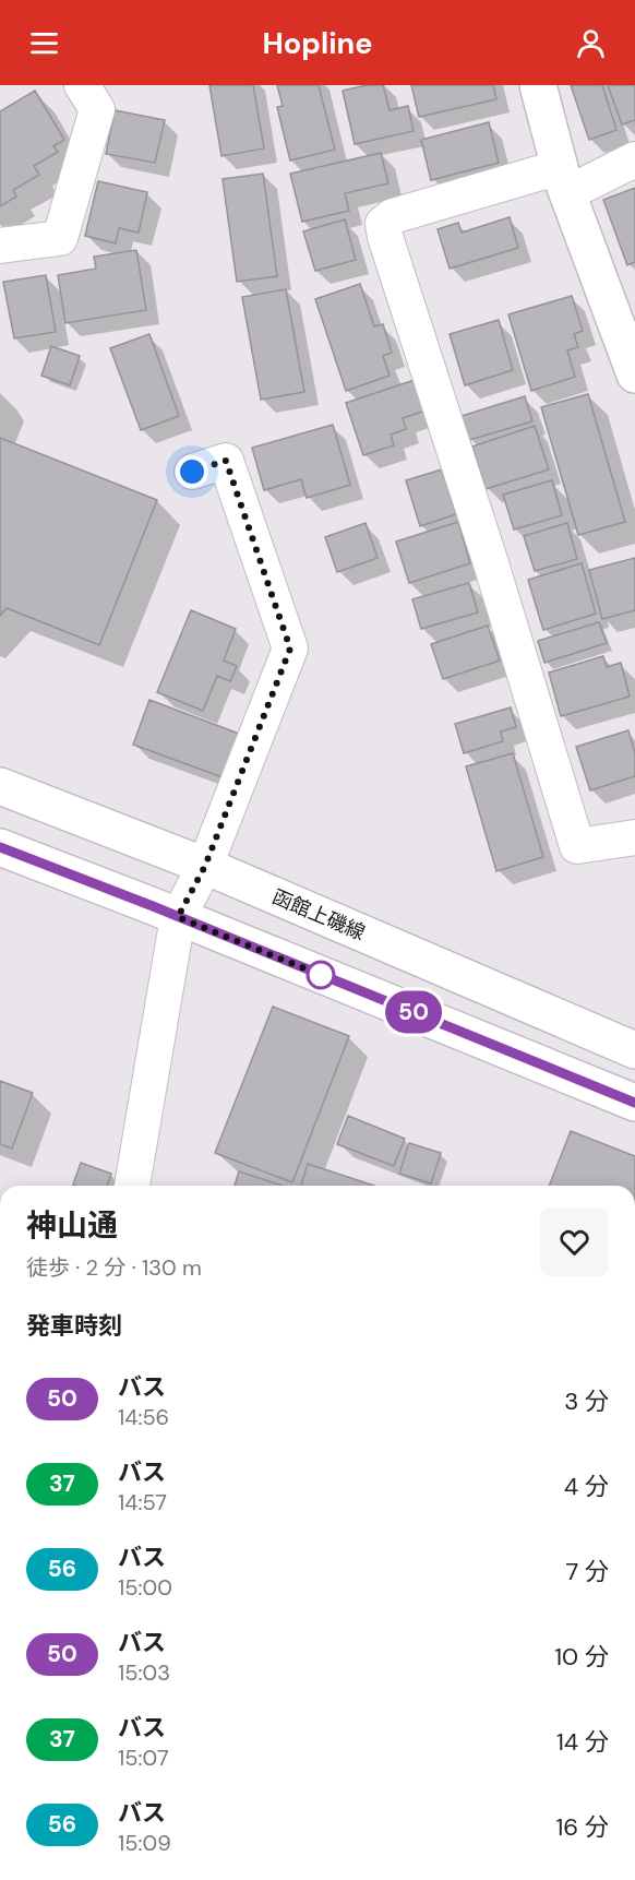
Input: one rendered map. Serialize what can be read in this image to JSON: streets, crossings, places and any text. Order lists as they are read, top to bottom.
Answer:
{
  "streets": {
    "main road": ["函館上磯線"]
  },
  "lines": ["bus line 50"],
  "page": {
    "header": "Hopline",
    "on_map": "50",
    "heading": [
      ["神山通", "徒歩 · 2 分 · 130 m"],
      "発車時刻"
    ],
    "list": [
      {
        "mark": "50",
        "name": "バス",
        "note": "14:56",
        "value": "3 分"
      },
      {
        "mark": "37",
        "name": "バス",
        "note": "14:57",
        "value": "4 分"
      },
      {
        "mark": "56",
        "name": "バス",
        "note": "15:00",
        "value": "7 分"
      },
      {
        "mark": "50",
        "name": "バス",
        "note": "15:03",
        "value": "10 分"
      },
      {
        "mark": "37",
        "name": "バス",
        "note": "15:07",
        "value": "14 分"
      },
      {
        "mark": "56",
        "name": "バス",
        "note": "15:09",
        "value": "16 分"
      }
    ]
  }
}
